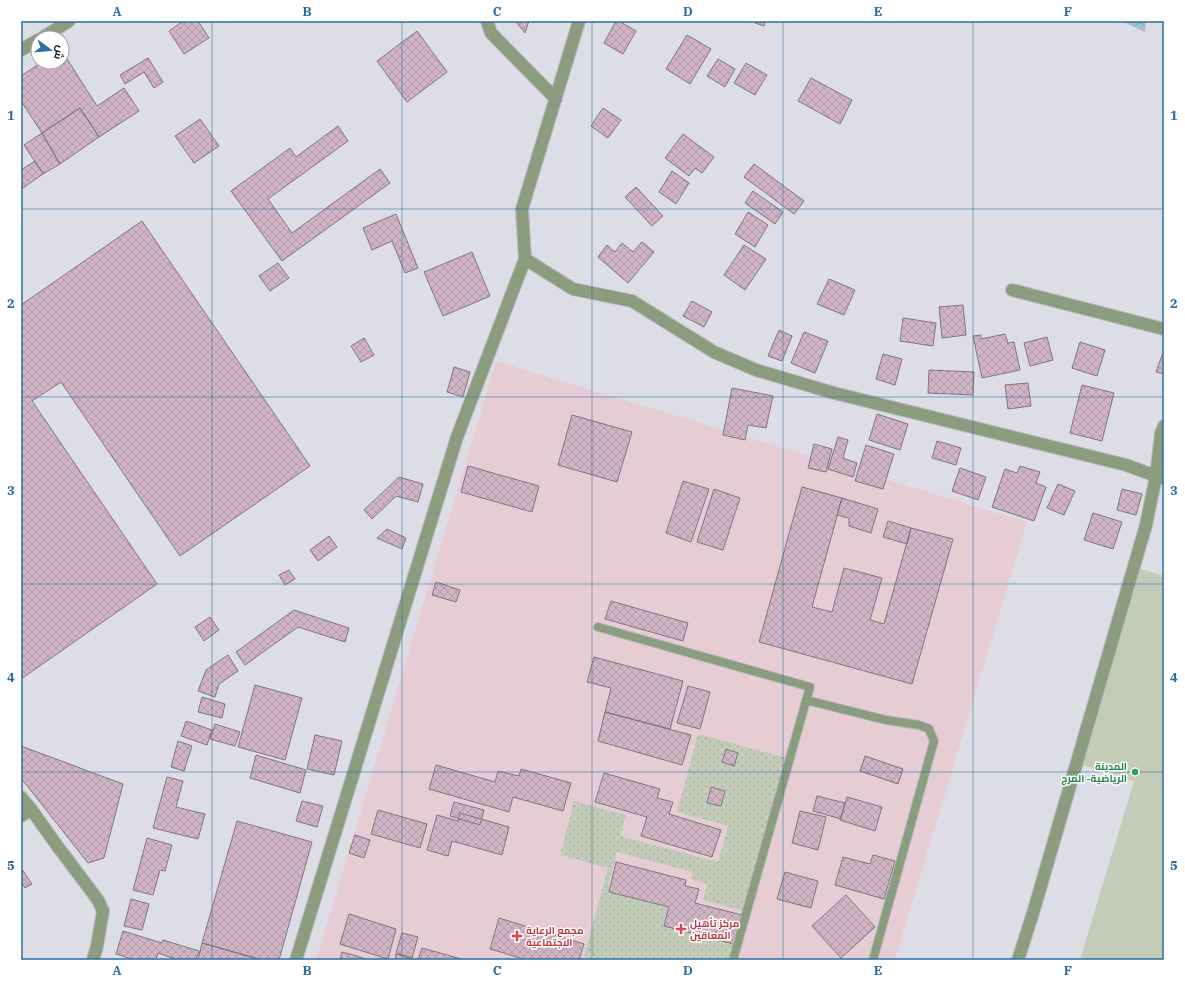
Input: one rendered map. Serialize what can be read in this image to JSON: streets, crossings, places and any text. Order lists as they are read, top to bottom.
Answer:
{
  "places": {
    "other": ["المدينة الرياضية- المرج"],
    "health": ["مركز تأهيل المعاقين", "مجمع الرعاية الاجتماعية"]
  },
  "north": "right",
  "grid": {
    "columns": [
      "A",
      "B",
      "C",
      "D",
      "E",
      "F"
    ],
    "rows": [
      "1",
      "2",
      "3",
      "4",
      "5"
    ]
  }
}
